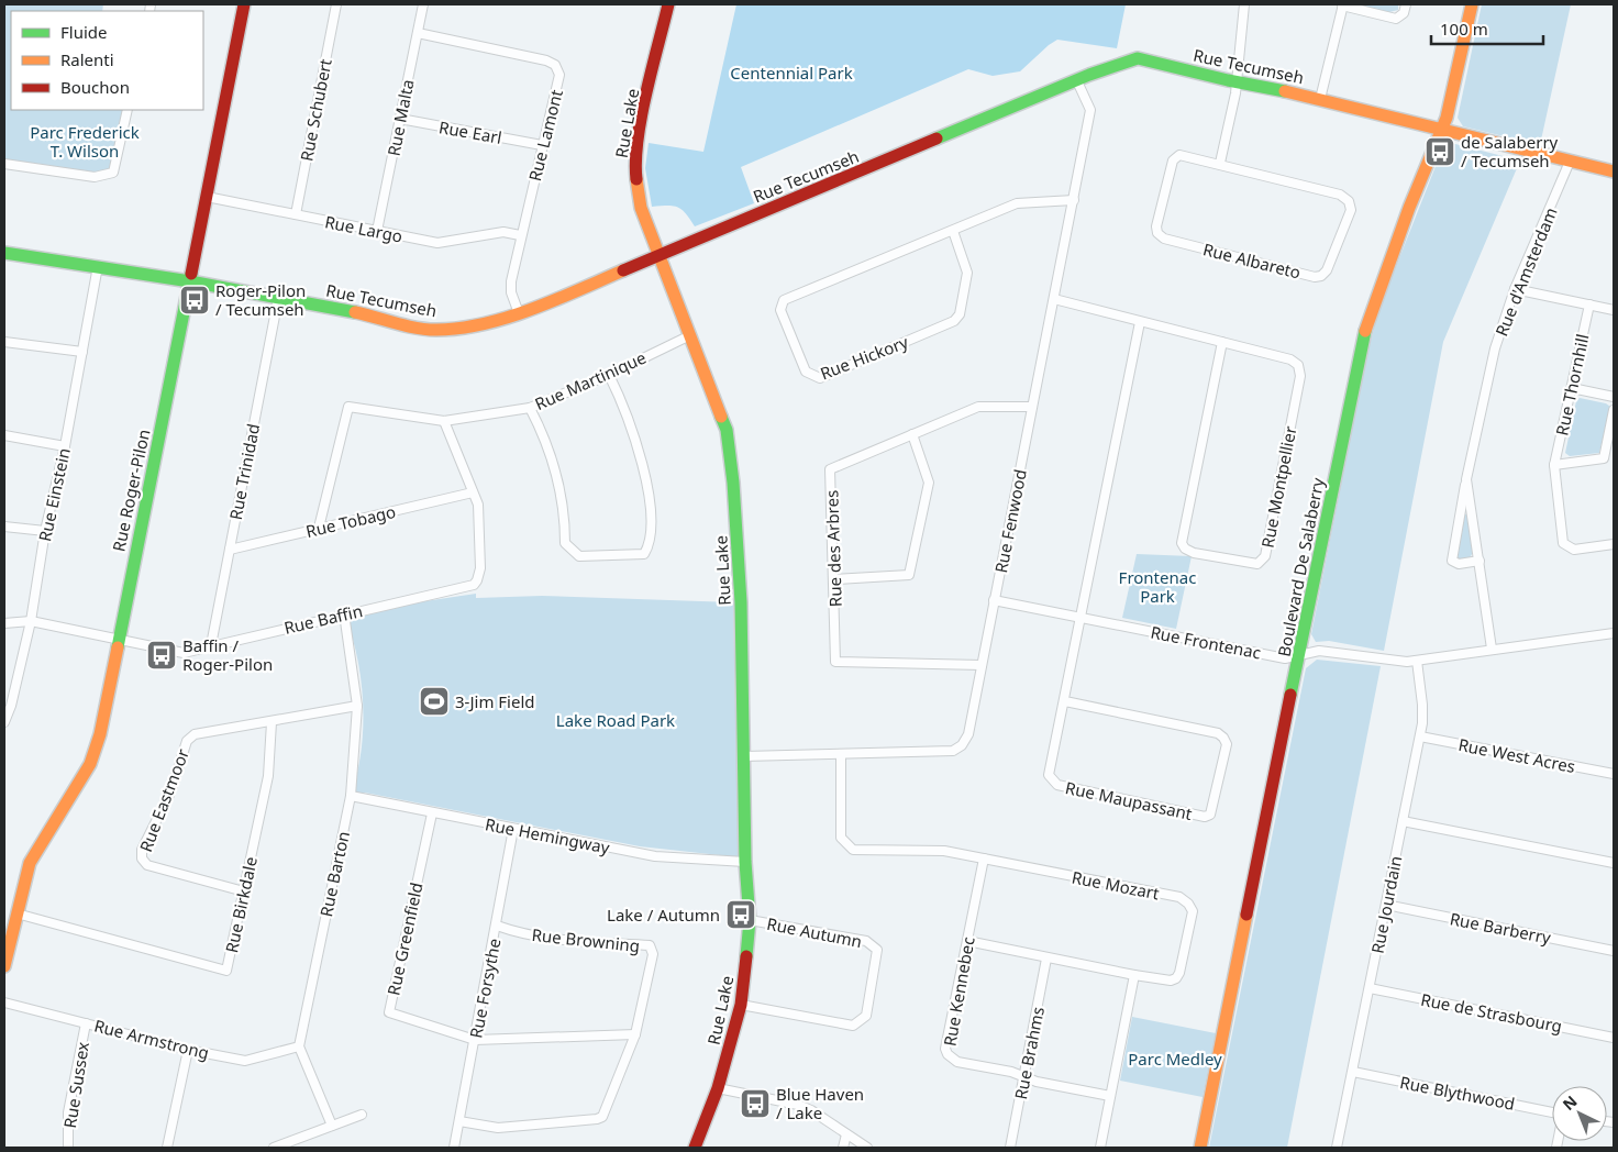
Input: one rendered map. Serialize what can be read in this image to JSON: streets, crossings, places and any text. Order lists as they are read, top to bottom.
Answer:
{
  "streets": {
    "street": [
      "Rue Tecumseh",
      "Rue Schubert",
      "Rue Malta",
      "Rue Lake",
      "Rue Earl",
      "Rue Lamont",
      "Rue Largo",
      "Rue Albareto",
      "Rue d'Amsterdam",
      "Rue Hickory",
      "Rue Martinique",
      "Rue Thornhill",
      "Rue Trinidad",
      "Rue Montpellier",
      "Rue Roger-Pilon",
      "Rue Einstein",
      "Rue Tobago",
      "Rue Fenwood",
      "Rue des Arbres",
      "Boulevard De Salaberry",
      "Rue Baffin",
      "Rue Frontenac",
      "Rue West Acres",
      "Rue Eastmoor",
      "Rue Maupassant",
      "Rue Hemingway",
      "Rue Barton",
      "Rue Mozart",
      "Rue Birkdale",
      "Rue Jourdain",
      "Rue Barberry",
      "Rue Autumn",
      "Rue Greenfield",
      "Rue Browning",
      "Rue Forsythe",
      "Rue Kennebec",
      "Rue de Strasbourg",
      "Rue Armstrong",
      "Rue Brahms",
      "Rue Sussex",
      "Rue Blythwood"
    ]
  },
  "crossings": [
    ["Rue Tecumseh", "Rue Lake"],
    ["Rue Tecumseh", "Rue Lamont"],
    ["Rue Tecumseh", "Rue d'Amsterdam"],
    ["Rue Tecumseh", "Rue Trinidad"],
    ["Rue Tecumseh", "Rue Roger-Pilon"],
    ["Rue Tecumseh", "Rue Einstein"],
    ["Rue Tecumseh", "Rue Fenwood"],
    ["Rue Tecumseh", "Boulevard De Salaberry"],
    ["Rue Schubert", "Rue Largo"],
    ["Rue Malta", "Rue Earl"],
    ["Rue Malta", "Rue Lamont"],
    ["Rue Malta", "Rue Largo"],
    ["Rue Lake", "Rue Martinique"],
    ["Rue Lake", "Rue Fenwood"],
    ["Rue Lake", "Rue Hemingway"],
    ["Rue Lake", "Rue Autumn"],
    ["Rue Earl", "Rue Lamont"],
    ["Rue Lamont", "Rue Largo"],
    ["Rue Largo", "Rue Roger-Pilon"],
    ["Rue d'Amsterdam", "Rue Frontenac"],
    ["Rue Hickory", "Rue Fenwood"],
    ["Rue Martinique", "Rue Tobago"],
    ["Rue Martinique", "Rue Baffin"],
    ["Rue Trinidad", "Rue Tobago"],
    ["Rue Trinidad", "Rue Baffin"],
    ["Rue Montpellier", "Rue Fenwood"],
    ["Rue Montpellier", "Rue Maupassant"],
    ["Rue Roger-Pilon", "Rue Baffin"],
    ["Rue Roger-Pilon", "Rue Birkdale"],
    ["Rue Einstein", "Rue Baffin"],
    ["Rue Tobago", "Rue Baffin"],
    ["Rue Fenwood", "Rue des Arbres"],
    ["Rue Fenwood", "Rue Frontenac"],
    ["Rue Fenwood", "Rue Mozart"],
    ["Boulevard De Salaberry", "Rue Frontenac"],
    ["Rue Baffin", "Rue Barton"],
    ["Rue Frontenac", "Rue Maupassant"],
    ["Rue Frontenac", "Rue Jourdain"],
    ["Rue West Acres", "Rue Jourdain"],
    ["Rue Eastmoor", "Rue Barton"],
    ["Rue Eastmoor", "Rue Birkdale"],
    ["Rue Hemingway", "Rue Barton"],
    ["Rue Hemingway", "Rue Greenfield"],
    ["Rue Hemingway", "Rue Forsythe"],
    ["Rue Barton", "Rue Armstrong"],
    ["Rue Mozart", "Rue Kennebec"],
    ["Rue Mozart", "Rue Brahms"],
    ["Rue Jourdain", "Rue Barberry"],
    ["Rue Jourdain", "Rue de Strasbourg"],
    ["Rue Jourdain", "Rue Blythwood"],
    ["Rue Greenfield", "Rue Browning"],
    ["Rue Greenfield", "Rue Forsythe"],
    ["Rue Browning", "Rue Forsythe"],
    ["Rue Kennebec", "Rue Brahms"],
    ["Rue Armstrong", "Rue Sussex"]
  ],
  "parks": [
    "Centennial Park",
    "Parc Frederick T. Wilson",
    "Frontenac Park",
    "Lake Road Park",
    "Parc Medley"
  ],
  "places": {
    "bus stop": [
      "de Salaberry / Tecumseh",
      "Roger-Pilon / Tecumseh",
      "Baffin / Roger-Pilon",
      "Lake / Autumn",
      "Blue Haven / Lake"
    ],
    "sports": ["3-Jim Field"]
  },
  "legend": ["Fluide", "Ralenti", "Bouchon"],
  "scale_bar": "100 m",
  "north": "top left"
}
